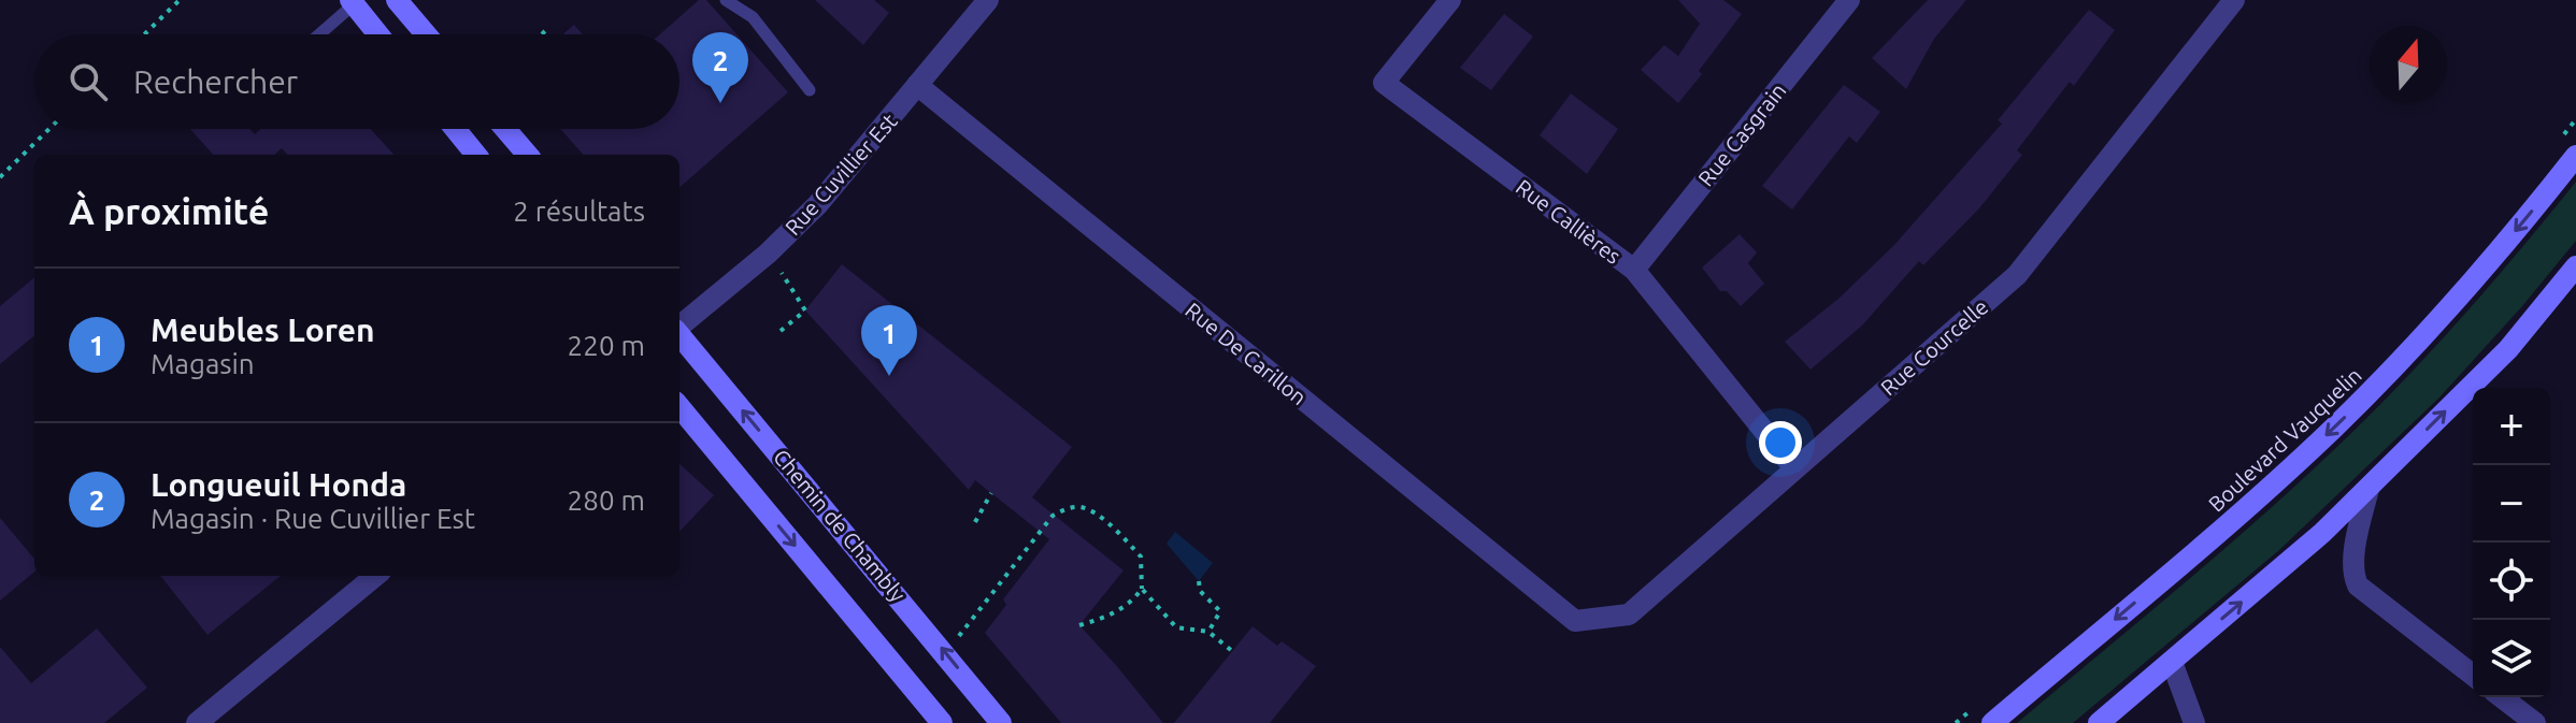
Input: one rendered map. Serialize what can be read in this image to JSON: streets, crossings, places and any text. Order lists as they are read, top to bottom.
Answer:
{
  "streets": {
    "street": [
      "Rue Casgrain",
      "Rue Cuvillier Est",
      "Rue Callières",
      "Rue Courcelle",
      "Rue De Carillon",
      "Boulevard Vauquelin",
      "Chemin de Chambly"
    ]
  },
  "crossings": [
    ["Rue Casgrain", "Rue Callières"],
    ["Rue Cuvillier Est", "Rue De Carillon"],
    ["Rue Callières", "Rue Courcelle"],
    ["Rue Courcelle", "Rue De Carillon"]
  ],
  "north": "top",
  "page": {
    "pins": ["2", "1"],
    "search": "Rechercher",
    "heading": ["À proximité", "2 résultats"],
    "list": [
      {
        "mark": "1",
        "name": "Meubles Loren",
        "note": "Magasin",
        "value": "220 m"
      },
      {
        "mark": "2",
        "name": "Longueuil Honda",
        "note": "Magasin · Rue Cuvillier Est",
        "value": "280 m"
      }
    ],
    "map_buttons": ["+", "−"]
  }
}
